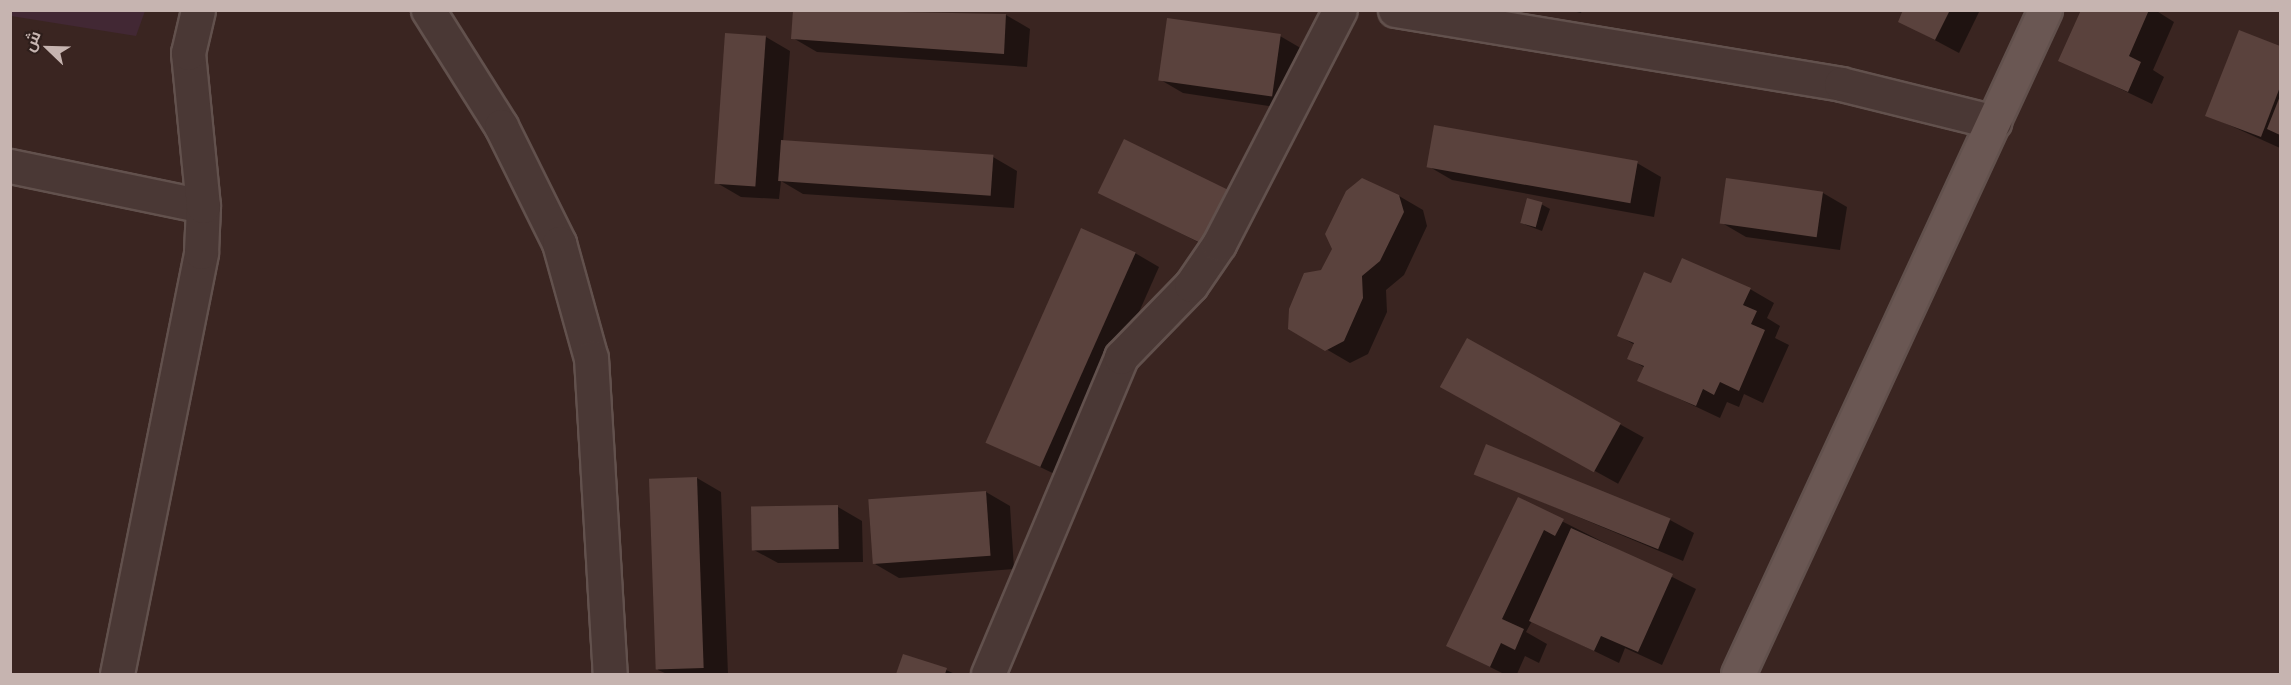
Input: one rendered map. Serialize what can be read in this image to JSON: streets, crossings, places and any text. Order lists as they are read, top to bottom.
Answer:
{
  "north": "top left"
}
